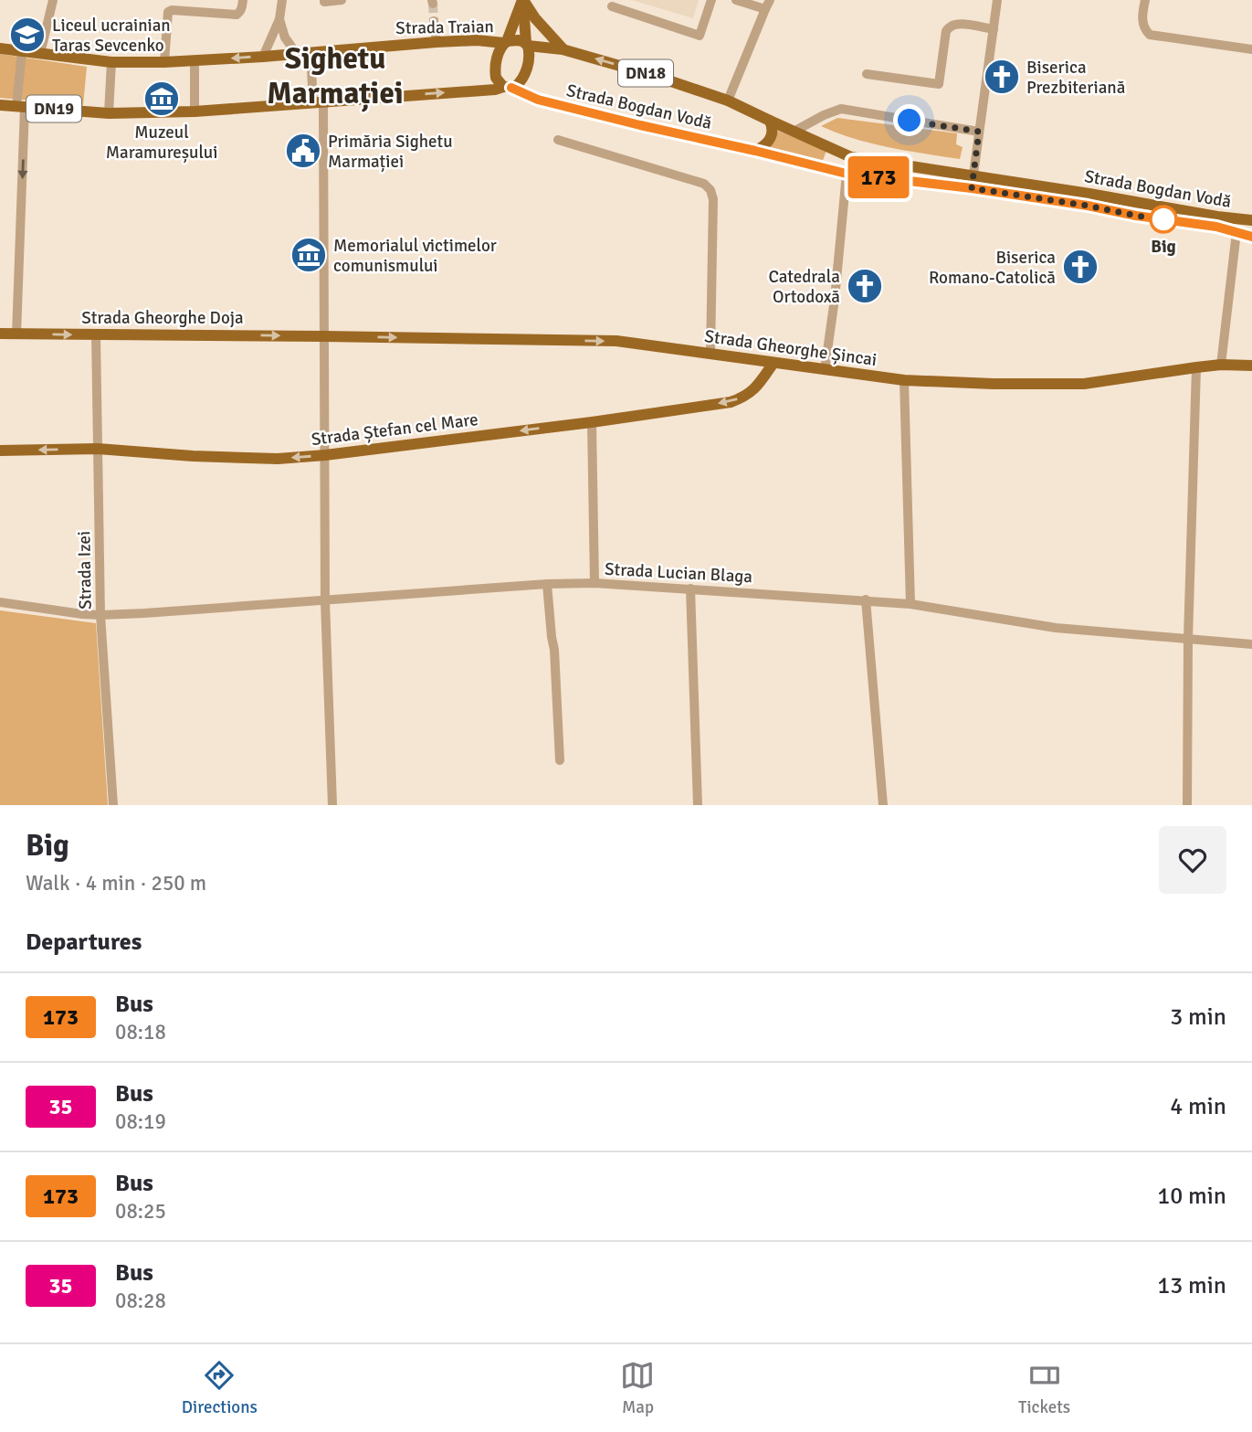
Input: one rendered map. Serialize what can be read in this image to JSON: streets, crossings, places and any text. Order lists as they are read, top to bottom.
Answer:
{
  "streets": {
    "main road": [
      "Strada Traian",
      "DN18",
      "Strada Bogdan Vodă",
      "DN19",
      "Strada Gheorghe Doja",
      "Strada Gheorghe Șincai",
      "Strada Ștefan cel Mare"
    ],
    "street": ["Strada Izei", "Strada Lucian Blaga"]
  },
  "crossings": [
    ["Strada Traian", "DN18"],
    ["Strada Traian", "Strada Bogdan Vodă"],
    ["Strada Traian", "DN19"],
    ["DN18", "Strada Bogdan Vodă"],
    ["DN18", "DN19"],
    ["Strada Bogdan Vodă", "DN19"],
    ["Strada Gheorghe Doja", "Strada Gheorghe Șincai"],
    ["Strada Gheorghe Doja", "Strada Izei"],
    ["Strada Gheorghe Șincai", "Strada Ștefan cel Mare"],
    ["Strada Ștefan cel Mare", "Strada Izei"],
    ["Strada Izei", "Strada Lucian Blaga"]
  ],
  "one_way": ["Strada Gheorghe Doja", "Strada Gheorghe Șincai", "Strada Ștefan cel Mare"],
  "districts": ["Sighetu Marmației"],
  "places": {
    "school or university": ["Liceul ucrainian Taras Sevcenko"],
    "church": ["Biserica Prezbiteriană", "Biserica Romano-Catolică", "Catedrala Ortodoxă"],
    "museum": ["Muzeul Maramureșului", "Memorialul victimelor comunismului"],
    "public building": ["Primăria Sighetu Marmației"],
    "other": ["Big"]
  },
  "lines": ["bus line 173"],
  "page": {
    "on_map": "173",
    "heading": [
      ["Big", "Walk · 4 min · 250 m"],
      "Departures"
    ],
    "list": [
      {
        "mark": "173",
        "name": "Bus",
        "note": "08:18",
        "value": "3 min"
      },
      {
        "mark": "35",
        "name": "Bus",
        "note": "08:19",
        "value": "4 min"
      },
      {
        "mark": "173",
        "name": "Bus",
        "note": "08:25",
        "value": "10 min"
      },
      {
        "mark": "35",
        "name": "Bus",
        "note": "08:28",
        "value": "13 min"
      }
    ],
    "tabs": ["Directions", "Map", "Tickets"]
  }
}
